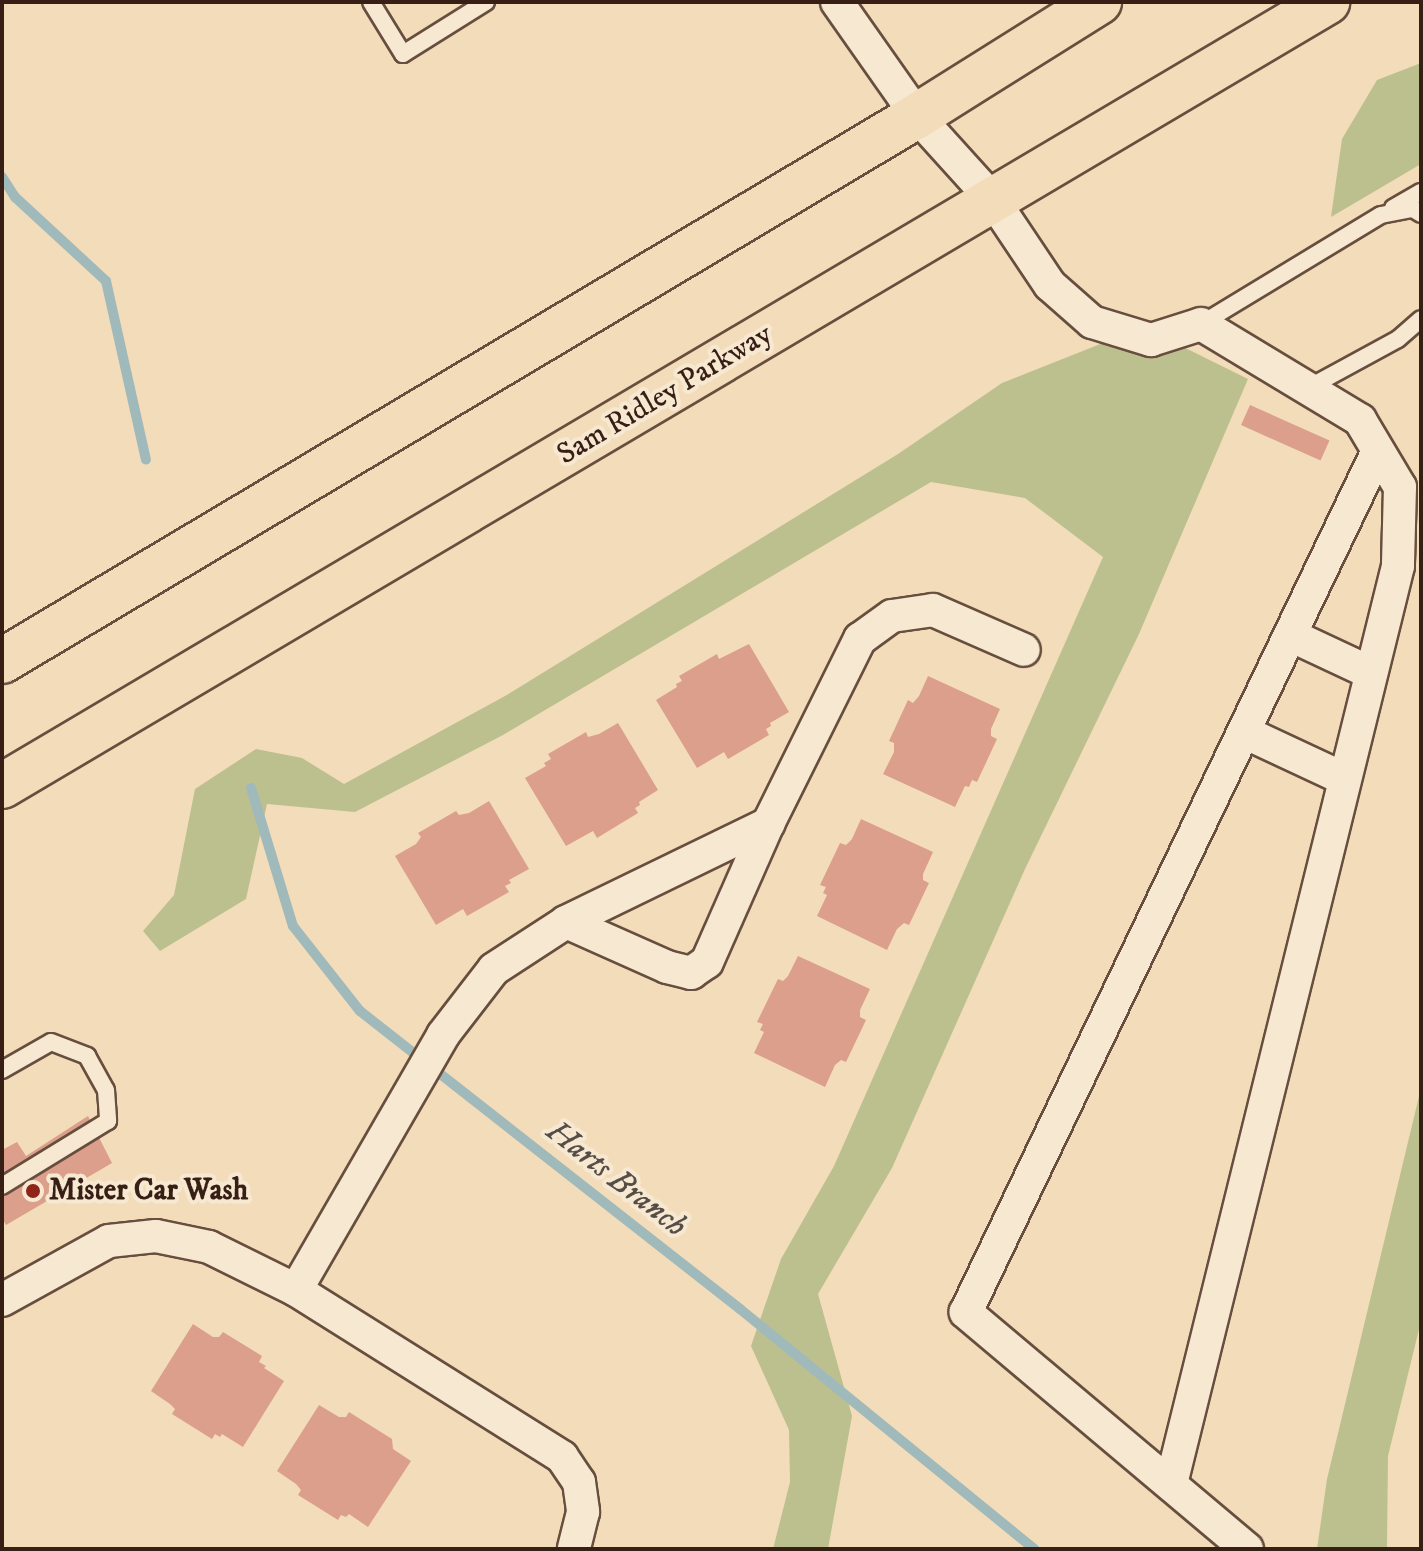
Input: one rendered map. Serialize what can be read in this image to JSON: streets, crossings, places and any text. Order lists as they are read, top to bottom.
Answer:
{
  "streets": {
    "main road": ["Sam Ridley Parkway"]
  },
  "water": ["Harts Branch"],
  "places": ["Mister Car Wash"]
}
